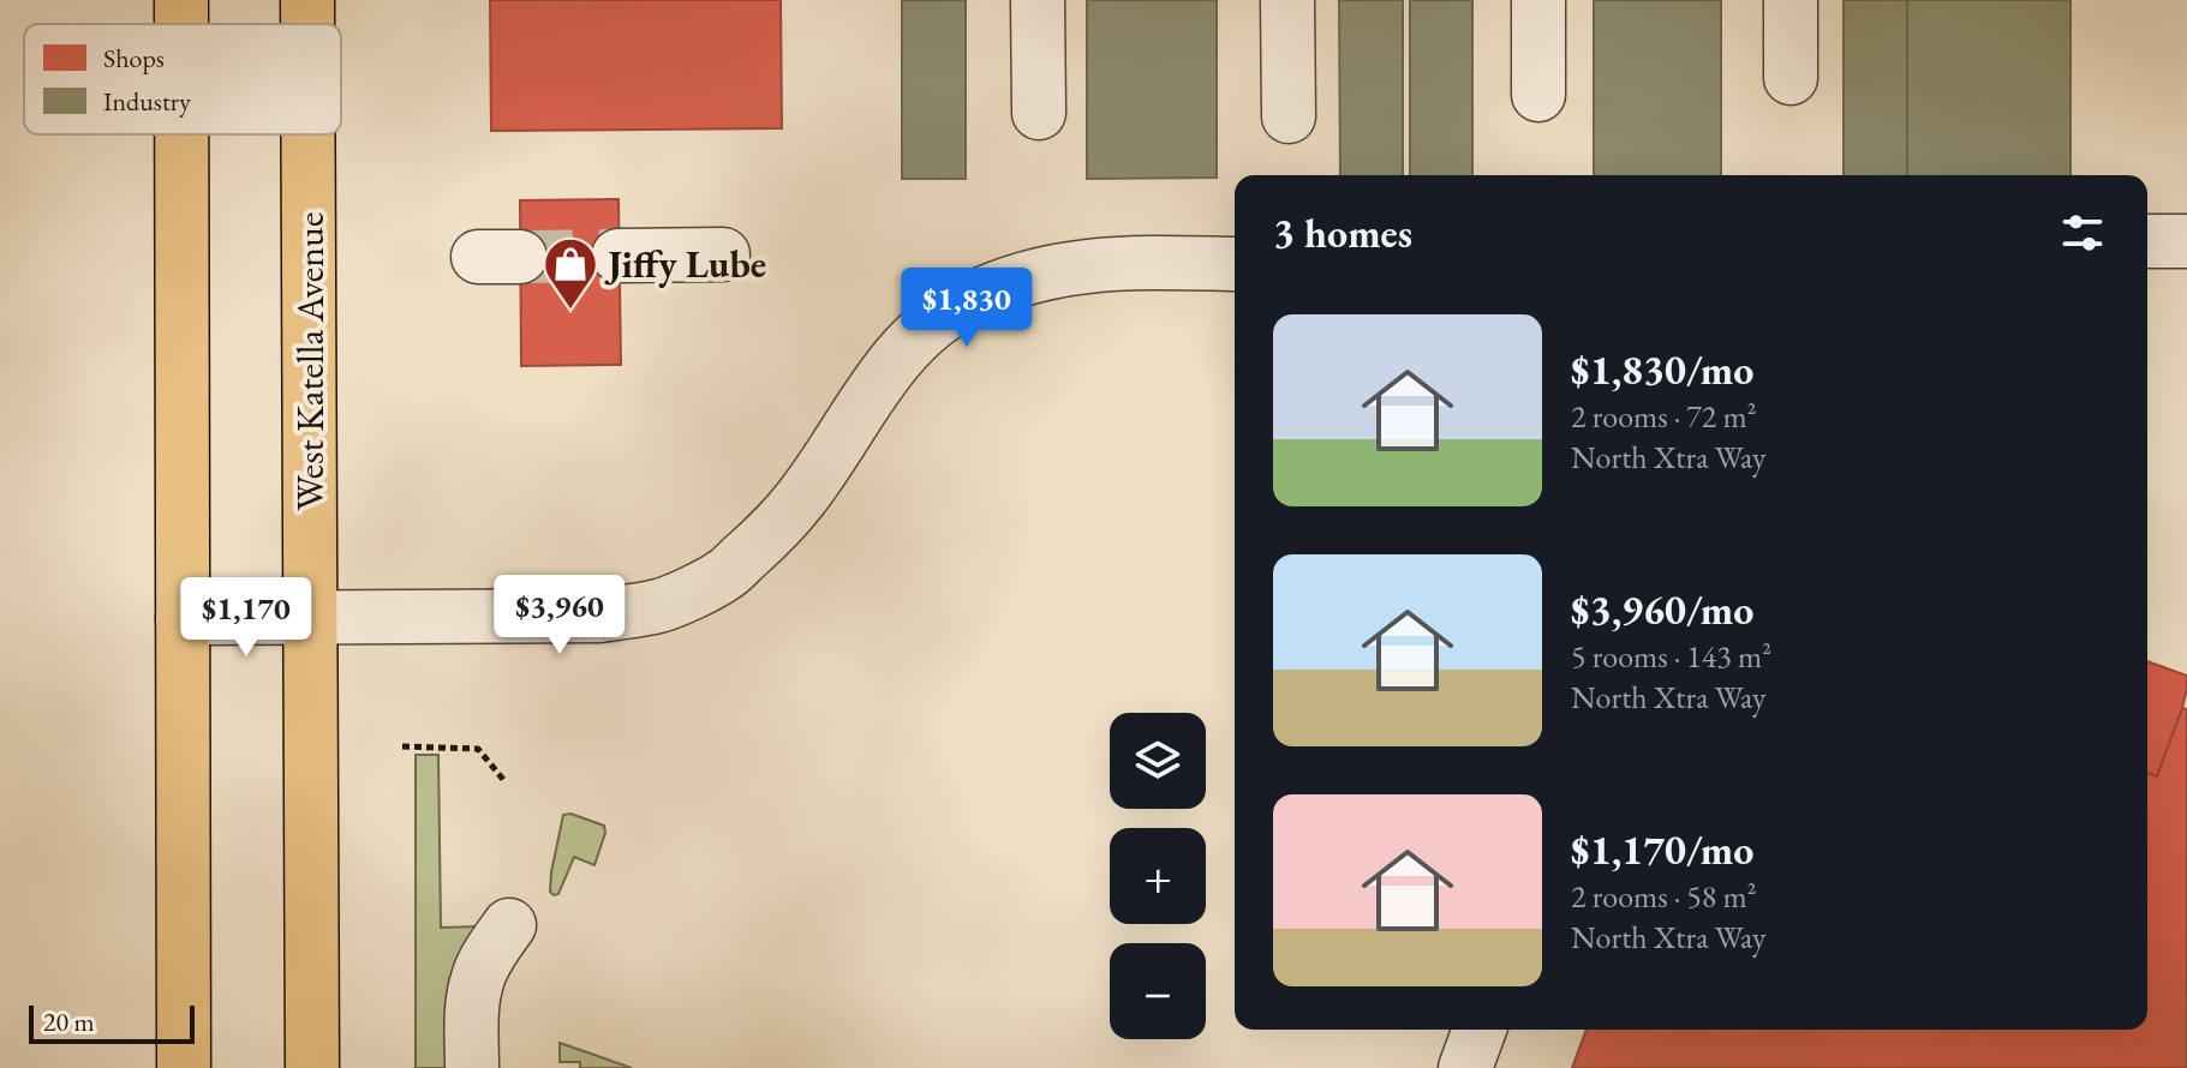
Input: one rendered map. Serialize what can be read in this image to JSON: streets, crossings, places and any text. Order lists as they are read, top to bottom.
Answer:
{
  "streets": {
    "main road": ["West Katella Avenue"]
  },
  "places": {
    "shop": ["Jiffy Lube"]
  },
  "legend": ["Shops", "Industry"],
  "scale_bar": "20 m",
  "page": {
    "heading": "3 homes",
    "price": ["$1,830", "$3,960", "$1,170"],
    "list": [
      {
        "name": "$1,830/mo",
        "note": "2 rooms · 72 m² · North Xtra Way"
      },
      {
        "name": "$3,960/mo",
        "note": "5 rooms · 143 m² · North Xtra Way"
      },
      {
        "name": "$1,170/mo",
        "note": "2 rooms · 58 m² · North Xtra Way"
      }
    ],
    "map_buttons": ["+", "−"],
    "scale": "20 m"
  }
}
